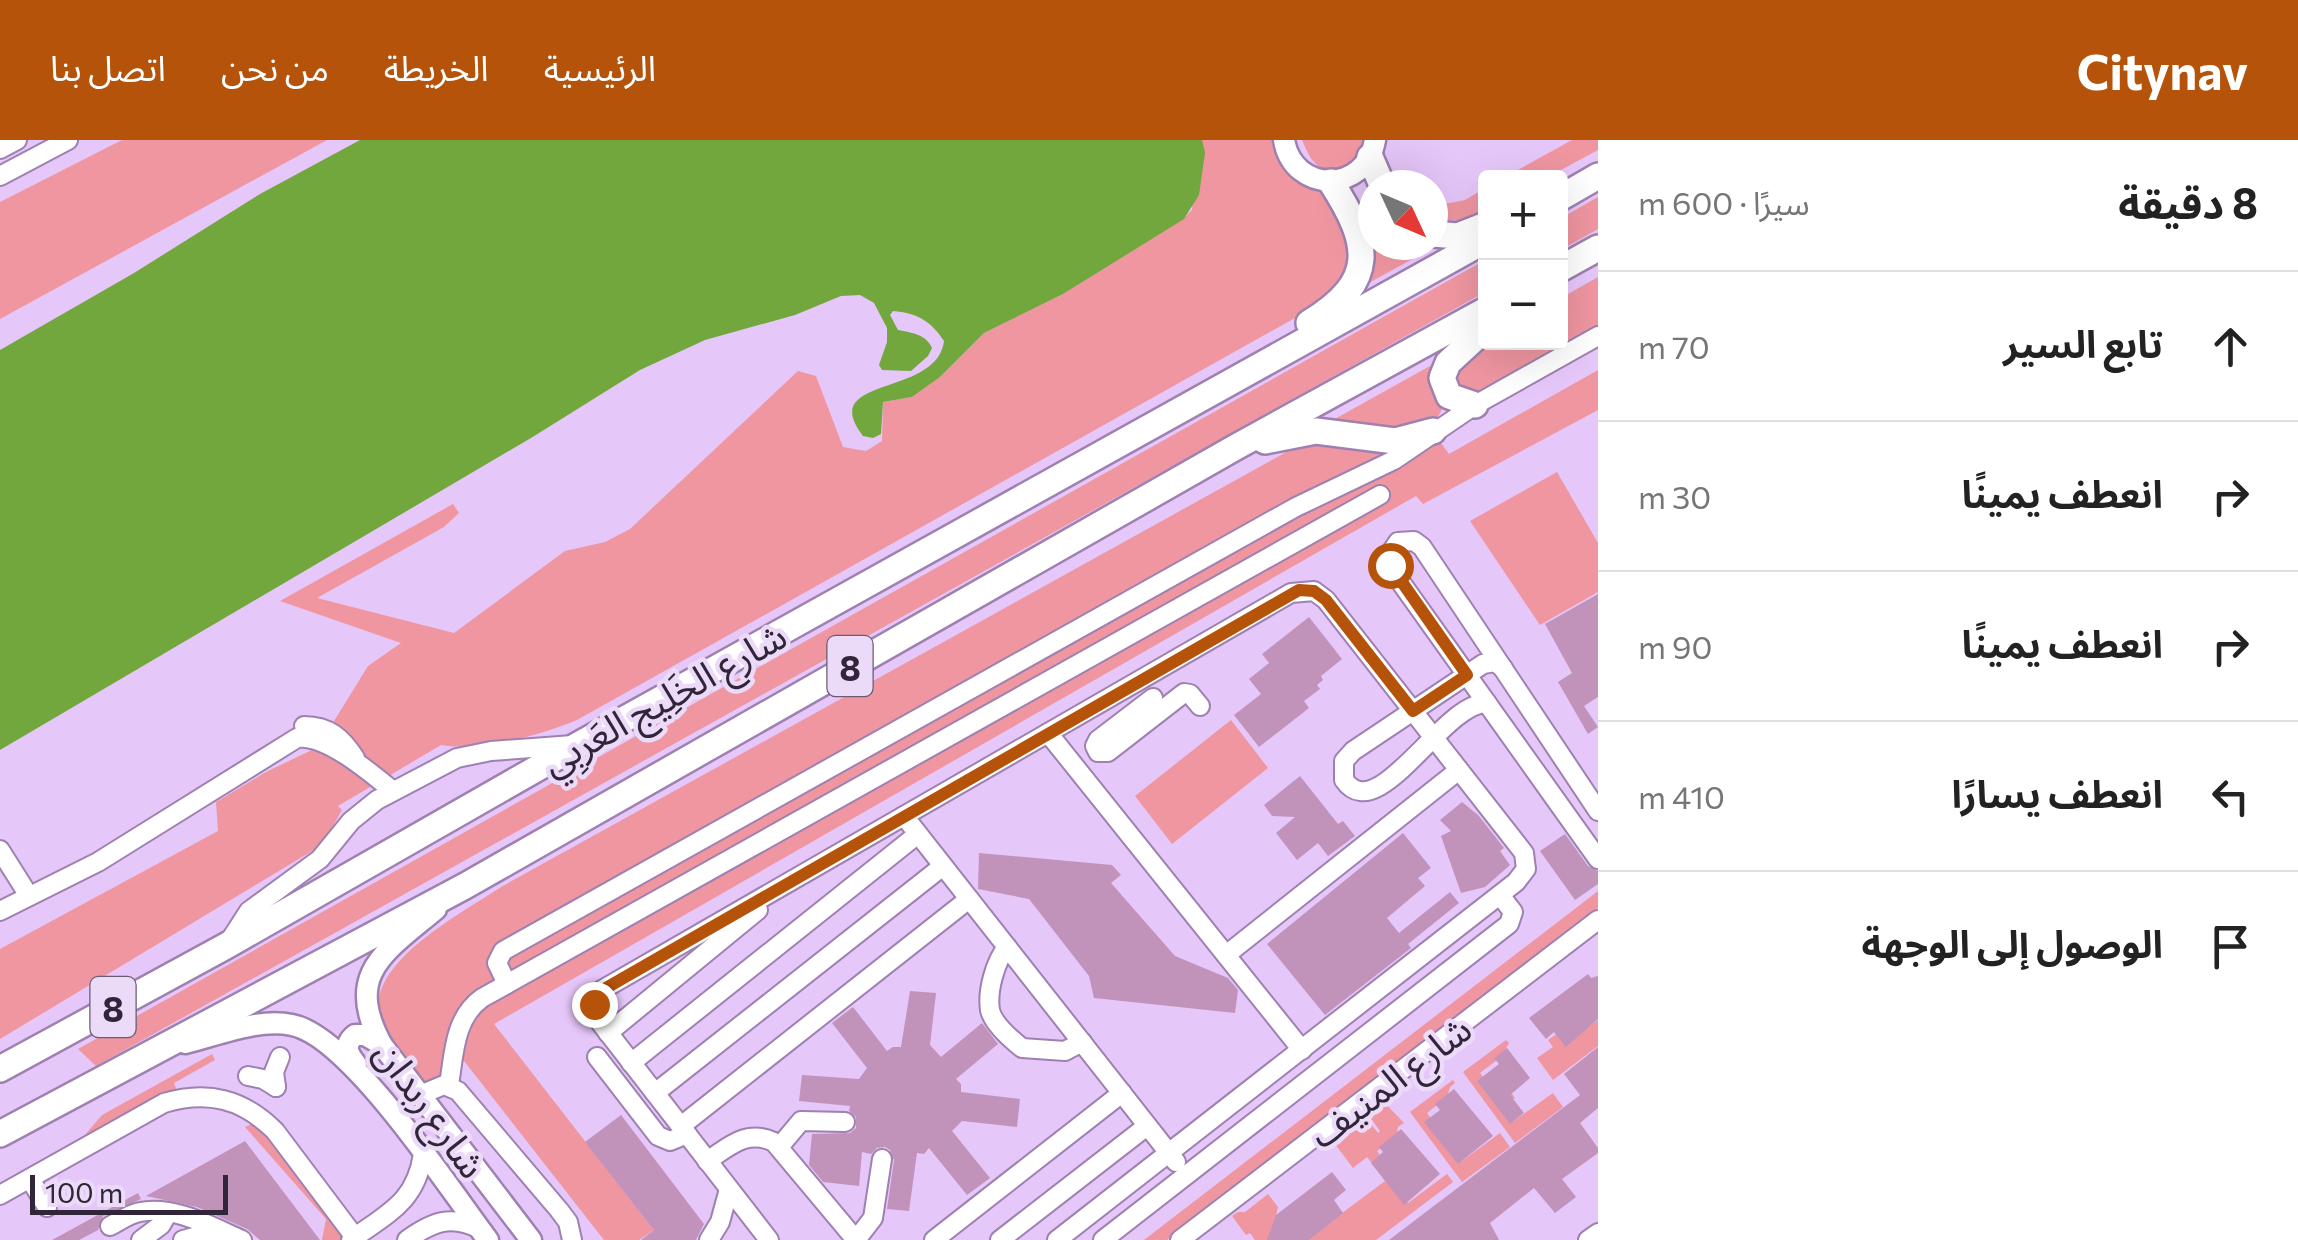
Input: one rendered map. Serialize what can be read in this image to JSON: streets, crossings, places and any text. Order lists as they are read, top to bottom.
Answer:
{
  "streets": {
    "highway": ["8", "شارع الخَلِيج العَربِي"],
    "main road": ["شارع ربدان"],
    "street": ["شارع المنيف"]
  },
  "crossings": [
    ["شارع الخَلِيج العَربِي", "شارع ربدان"]
  ],
  "scale_bar": "100 m",
  "north": "bottom right",
  "page": {
    "header": "Citynav",
    "nav": [
      "الرئيسية",
      "الخريطة",
      "من نحن",
      "اتصل بنا"
    ],
    "heading": ["8 دقيقة", "سيرًا · 600 m"],
    "map_buttons": ["+", "−"],
    "list": [
      ["تابع السير", "70 m"],
      ["انعطف يمينًا", "30 m"],
      ["انعطف يمينًا", "90 m"],
      ["انعطف يسارًا", "410 m"],
      "الوصول إلى الوجهة"
    ],
    "scale": "100 m"
  }
}
